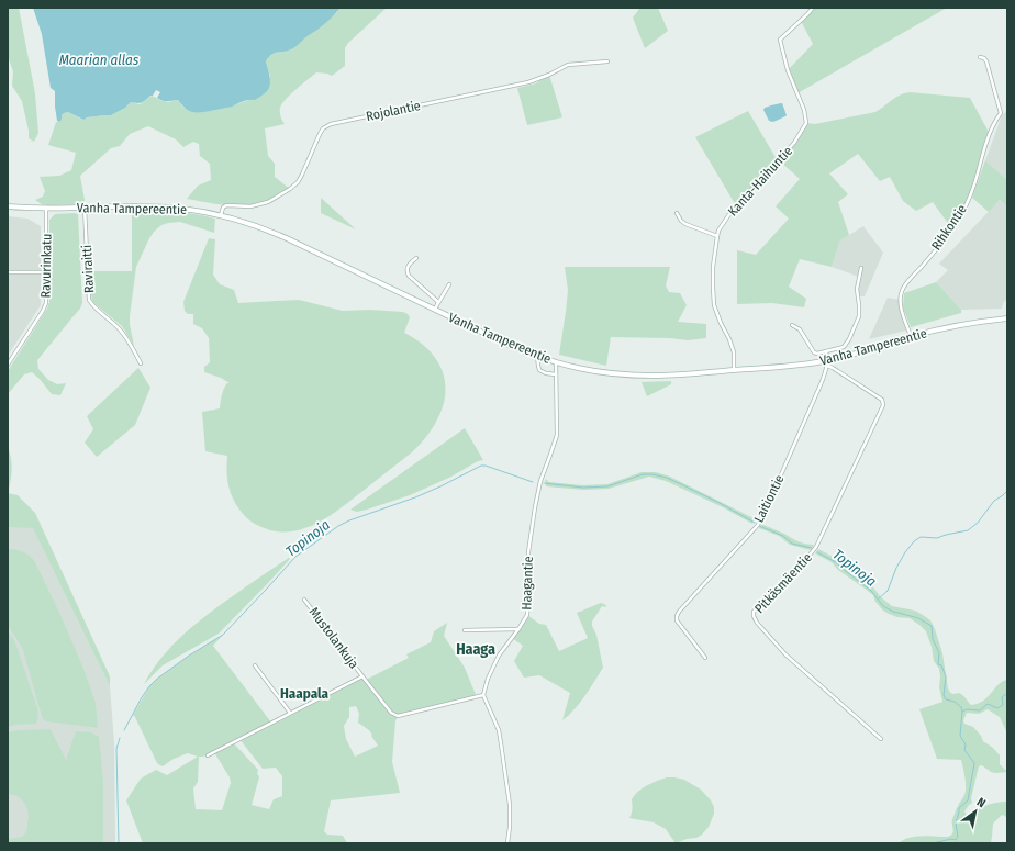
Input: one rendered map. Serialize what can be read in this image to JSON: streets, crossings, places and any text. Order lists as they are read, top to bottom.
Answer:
{
  "streets": {
    "main road": ["Vanha Tampereentie"],
    "street": [
      "Rojolantie",
      "Kanta-Haihuntie",
      "Rihkontie",
      "Ravurinkatu",
      "Raviraitti",
      "Laitiontie",
      "Haagantie",
      "Pitkäsmäentie",
      "Mustolankuja"
    ]
  },
  "crossings": [
    ["Rojolantie", "Vanha Tampereentie"],
    ["Kanta-Haihuntie", "Vanha Tampereentie"],
    ["Vanha Tampereentie", "Rihkontie"],
    ["Vanha Tampereentie", "Ravurinkatu"],
    ["Vanha Tampereentie", "Raviraitti"],
    ["Vanha Tampereentie", "Laitiontie"],
    ["Vanha Tampereentie", "Haagantie"],
    ["Vanha Tampereentie", "Pitkäsmäentie"],
    ["Laitiontie", "Pitkäsmäentie"],
    ["Haagantie", "Mustolankuja"]
  ],
  "districts": ["Haaga", "Haapala"],
  "water": ["Maarian allas", "Topinoja"],
  "north": "top right"
}
